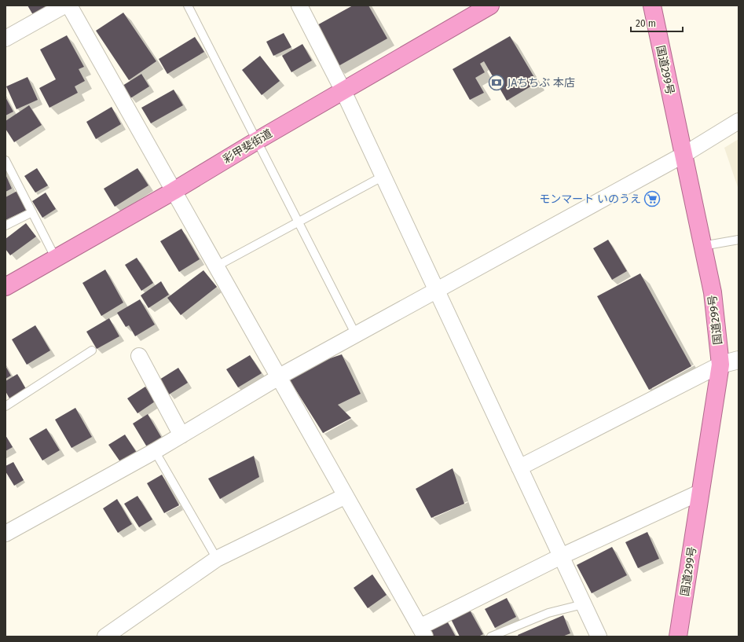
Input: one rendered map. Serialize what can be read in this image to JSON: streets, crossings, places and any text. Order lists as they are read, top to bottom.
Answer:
{
  "streets": {
    "highway": ["国道299号", "彩甲斐街道"]
  },
  "places": {
    "bank": ["JAちちぶ 本店"],
    "supermarket": ["モンマート いのうえ"]
  },
  "scale_bar": "20 m"
}
